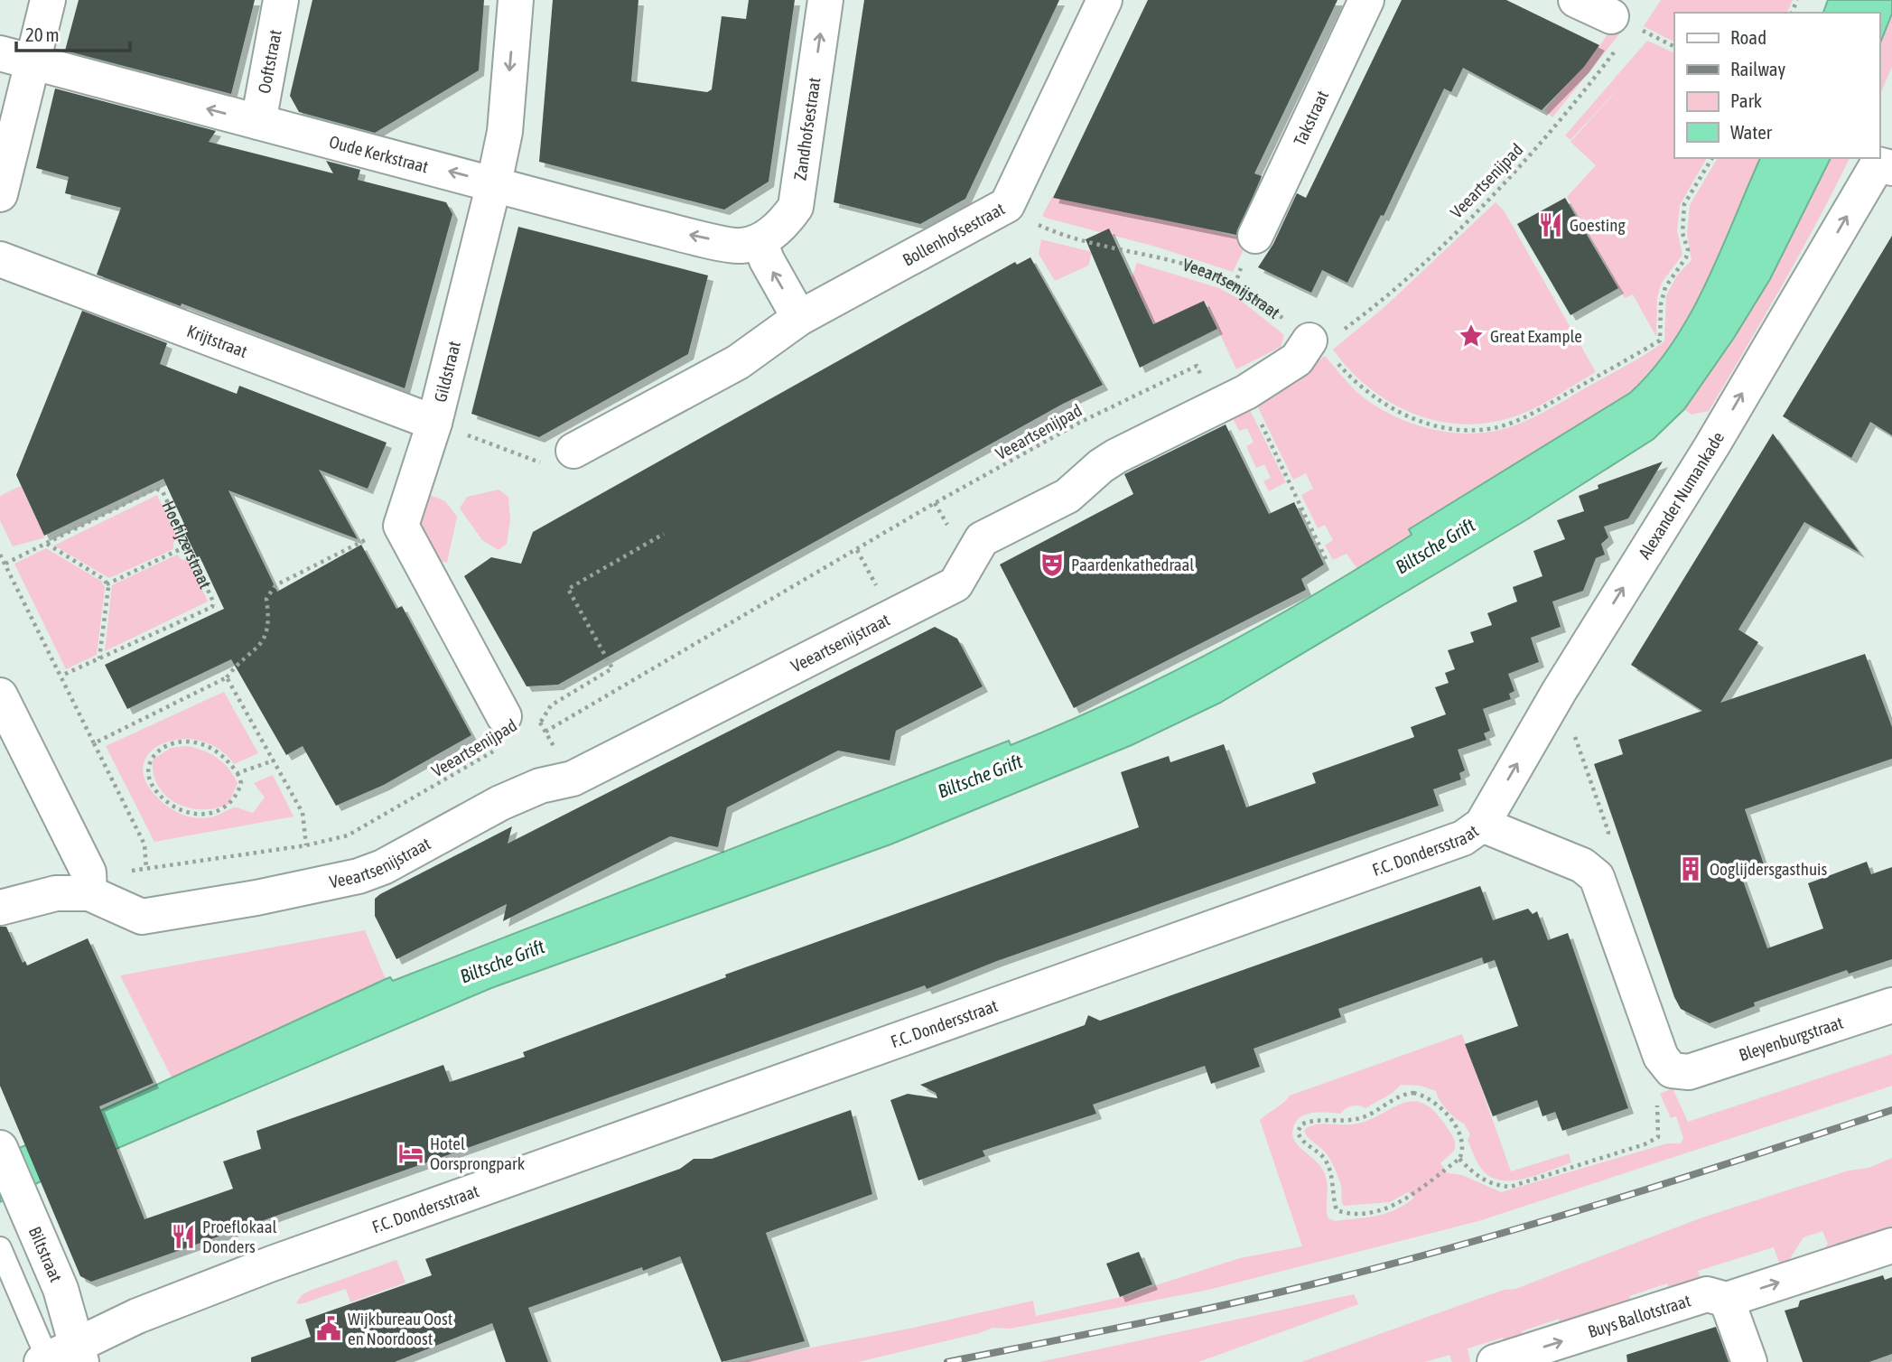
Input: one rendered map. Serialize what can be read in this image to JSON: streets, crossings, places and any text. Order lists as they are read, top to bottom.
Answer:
{
  "streets": {
    "street": [
      "Ooftstraat",
      "Takstraat",
      "Zandhofsestraat",
      "Oude Kerkstraat",
      "Bollenhofsestraat",
      "Veeartsenijstraat",
      "Krijtstraat",
      "Gildstraat",
      "Alexander Numankade",
      "F.C. Dondersstraat",
      "Bleyenburgstraat",
      "Biltstraat",
      "Buys Ballotstraat"
    ],
    "path": ["Veeartsenijpad", "Hoefijzerstraat"]
  },
  "crossings": [
    ["Ooftstraat", "Oude Kerkstraat"],
    ["Zandhofsestraat", "Oude Kerkstraat"],
    ["Oude Kerkstraat", "Gildstraat"],
    ["Veeartsenijpad", "Veeartsenijstraat"],
    ["Bollenhofsestraat", "Veeartsenijstraat"],
    ["Krijtstraat", "Gildstraat"],
    ["Alexander Numankade", "F.C. Dondersstraat"],
    ["F.C. Dondersstraat", "Biltstraat"]
  ],
  "one_way": [
    "Zandhofsestraat",
    "Oude Kerkstraat",
    "Alexander Numankade",
    "Buys Ballotstraat"
  ],
  "water": ["Biltsche Grift"],
  "places": {
    "restaurant": ["Goesting", "Proeflokaal Donders"],
    "place": ["Great Example"],
    "theatre": ["Paardenkathedraal"],
    "building": ["Ooglijdersgasthuis"],
    "hotel": ["Hotel Oorsprongpark"],
    "public building": ["Wijkbureau Oost en Noordoost"]
  },
  "legend": [
    "Road",
    "Railway",
    "Park",
    "Water"
  ],
  "scale_bar": "20 m"
}
